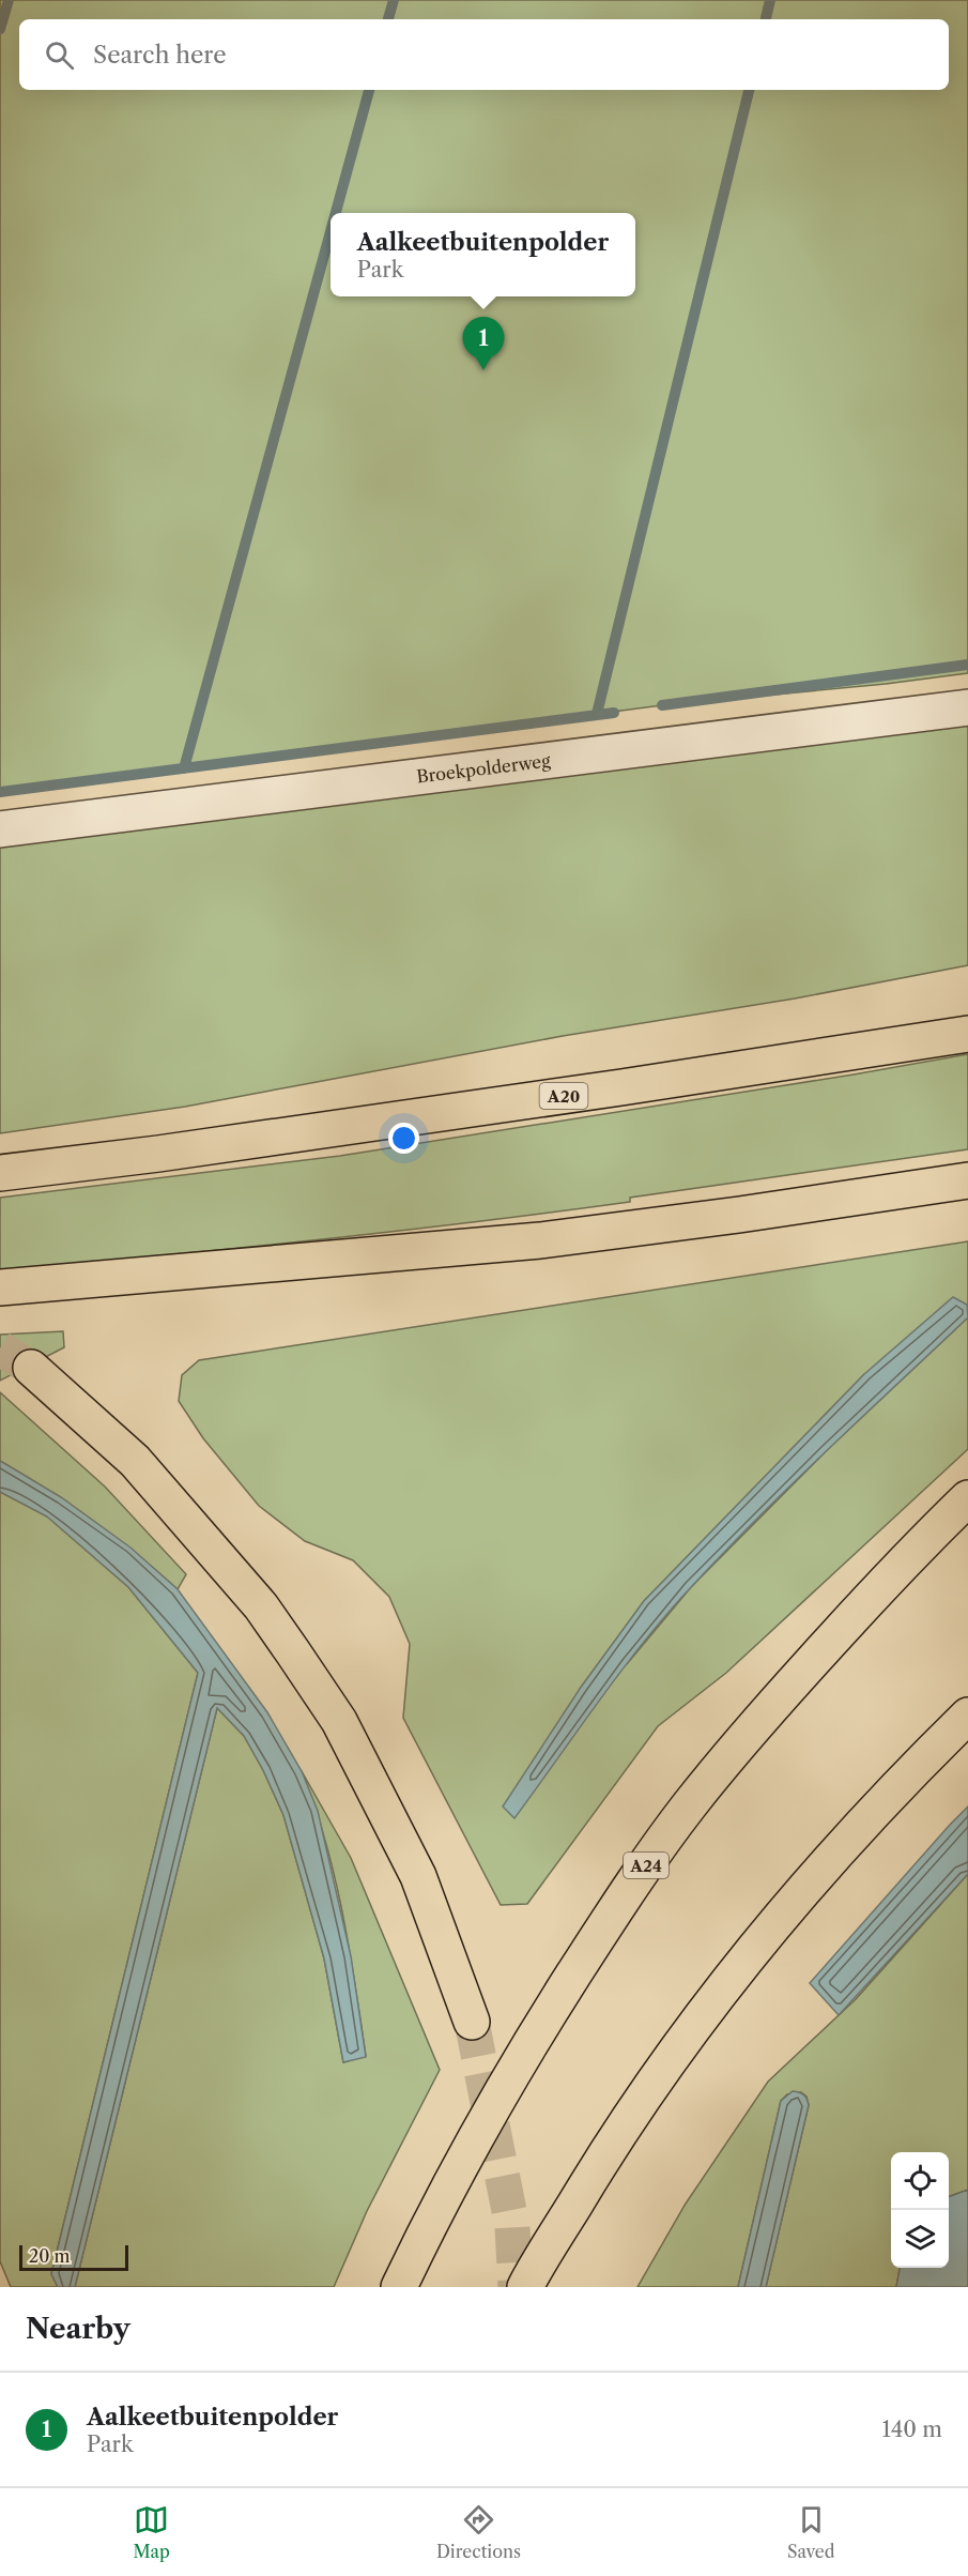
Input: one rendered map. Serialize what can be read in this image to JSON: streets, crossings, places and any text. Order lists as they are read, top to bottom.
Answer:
{
  "streets": {
    "highway": ["A20", "A24"],
    "street": ["Broekpolderweg"]
  },
  "scale_bar": "20 m",
  "page": {
    "search": "Search here",
    "popup": ["Aalkeetbuitenpolder", "Park"],
    "pins": "1",
    "scale": "20 m",
    "heading": "Nearby",
    "list": [
      {
        "mark": "1",
        "name": "Aalkeetbuitenpolder",
        "note": "Park",
        "value": "140 m"
      }
    ],
    "nav": ["Map", "Directions", "Saved"]
  }
}
